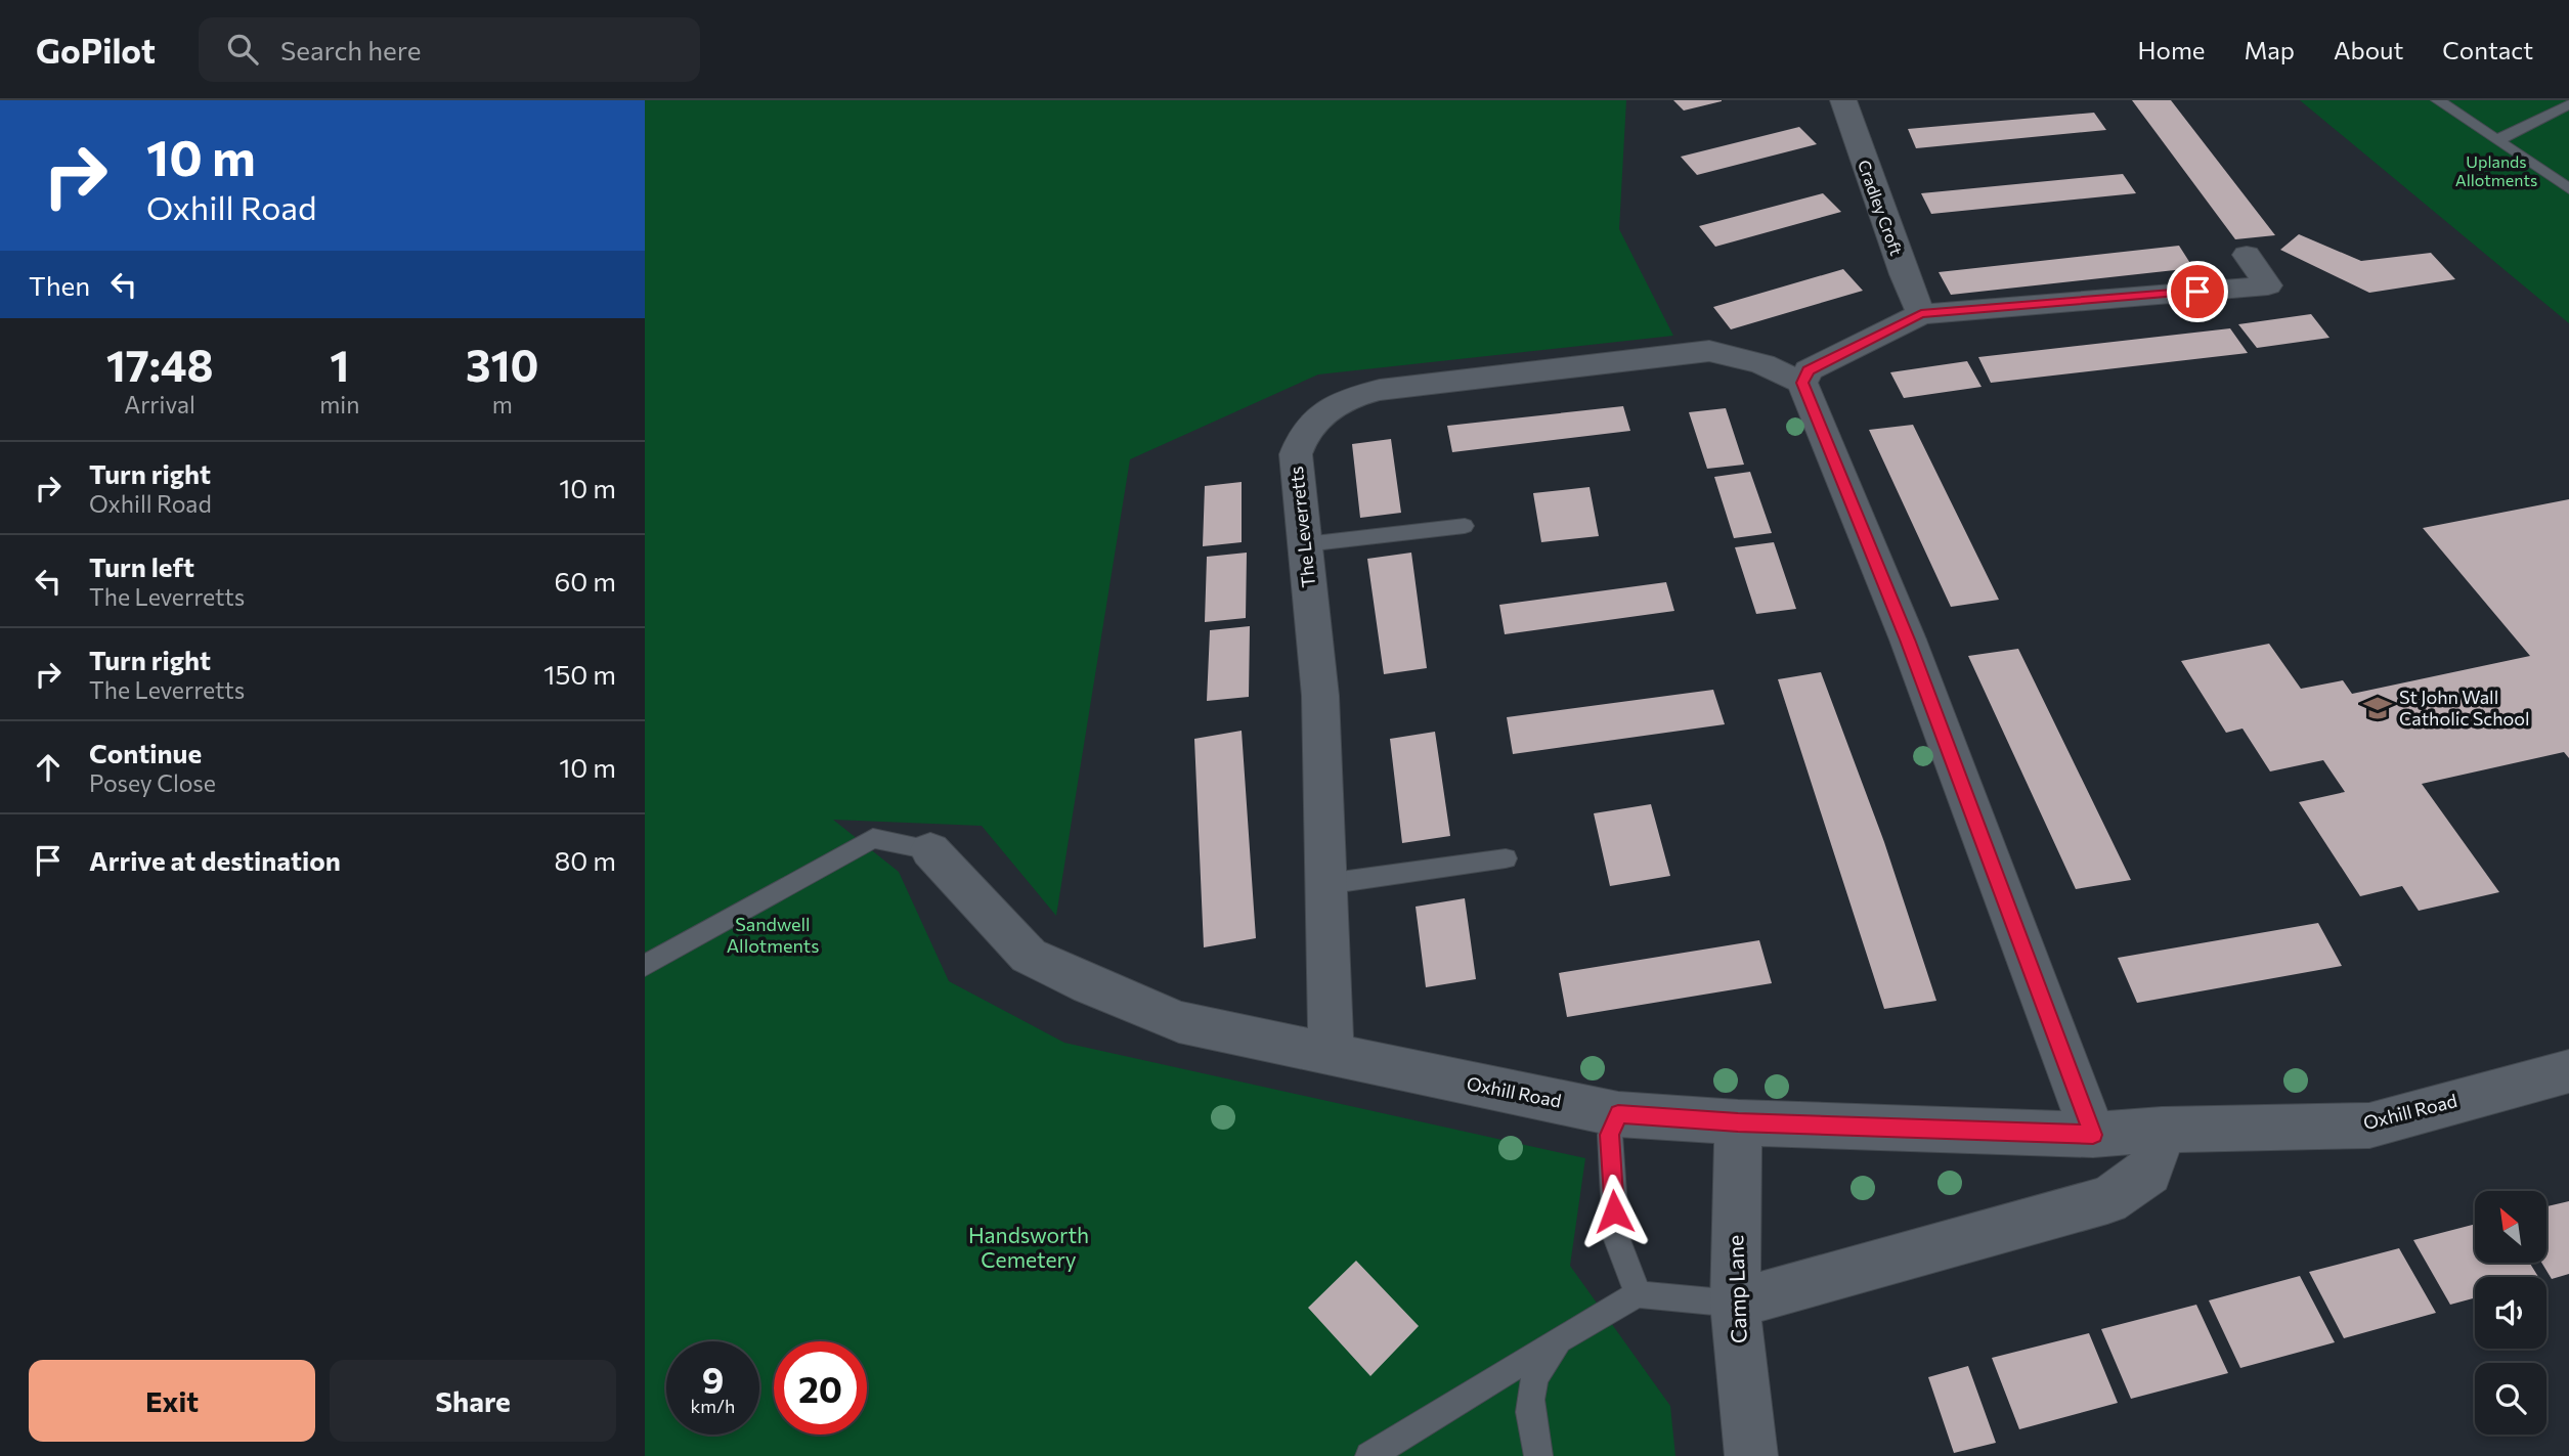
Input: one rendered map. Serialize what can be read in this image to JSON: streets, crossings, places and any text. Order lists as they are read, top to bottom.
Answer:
{
  "streets": {
    "street": [
      "Cradley Croft",
      "The Leverretts",
      "Oxhill Road",
      "Camp Lane"
    ]
  },
  "crossings": [
    ["The Leverretts", "Oxhill Road"],
    ["Oxhill Road", "Camp Lane"]
  ],
  "parks": ["Uplands Allotments", "Sandwell Allotments", "Handsworth Cemetery"],
  "places": {
    "school or university": ["St John Wall Catholic School"]
  },
  "north": "top left",
  "page": {
    "header": "GoPilot",
    "search": "Search here",
    "nav": [
      "Home",
      "Map",
      "About",
      "Contact"
    ],
    "turn": ["10 m", "Oxhill Road"],
    "then": "Then",
    "eta": [
      "17:48",
      "Arrival",
      "1",
      "min",
      "310",
      "m"
    ],
    "list": [
      {
        "name": "Turn right",
        "note": "Oxhill Road",
        "value": "10 m"
      },
      {
        "name": "Turn left",
        "note": "The Leverretts",
        "value": "60 m"
      },
      {
        "name": "Turn right",
        "note": "The Leverretts",
        "value": "150 m"
      },
      {
        "name": "Continue",
        "note": "Posey Close",
        "value": "10 m"
      },
      {
        "name": "Arrive at destination",
        "value": "80 m"
      }
    ],
    "speed": "9 km/h",
    "limit": "20",
    "buttons": ["Exit", "Share"]
  }
}
